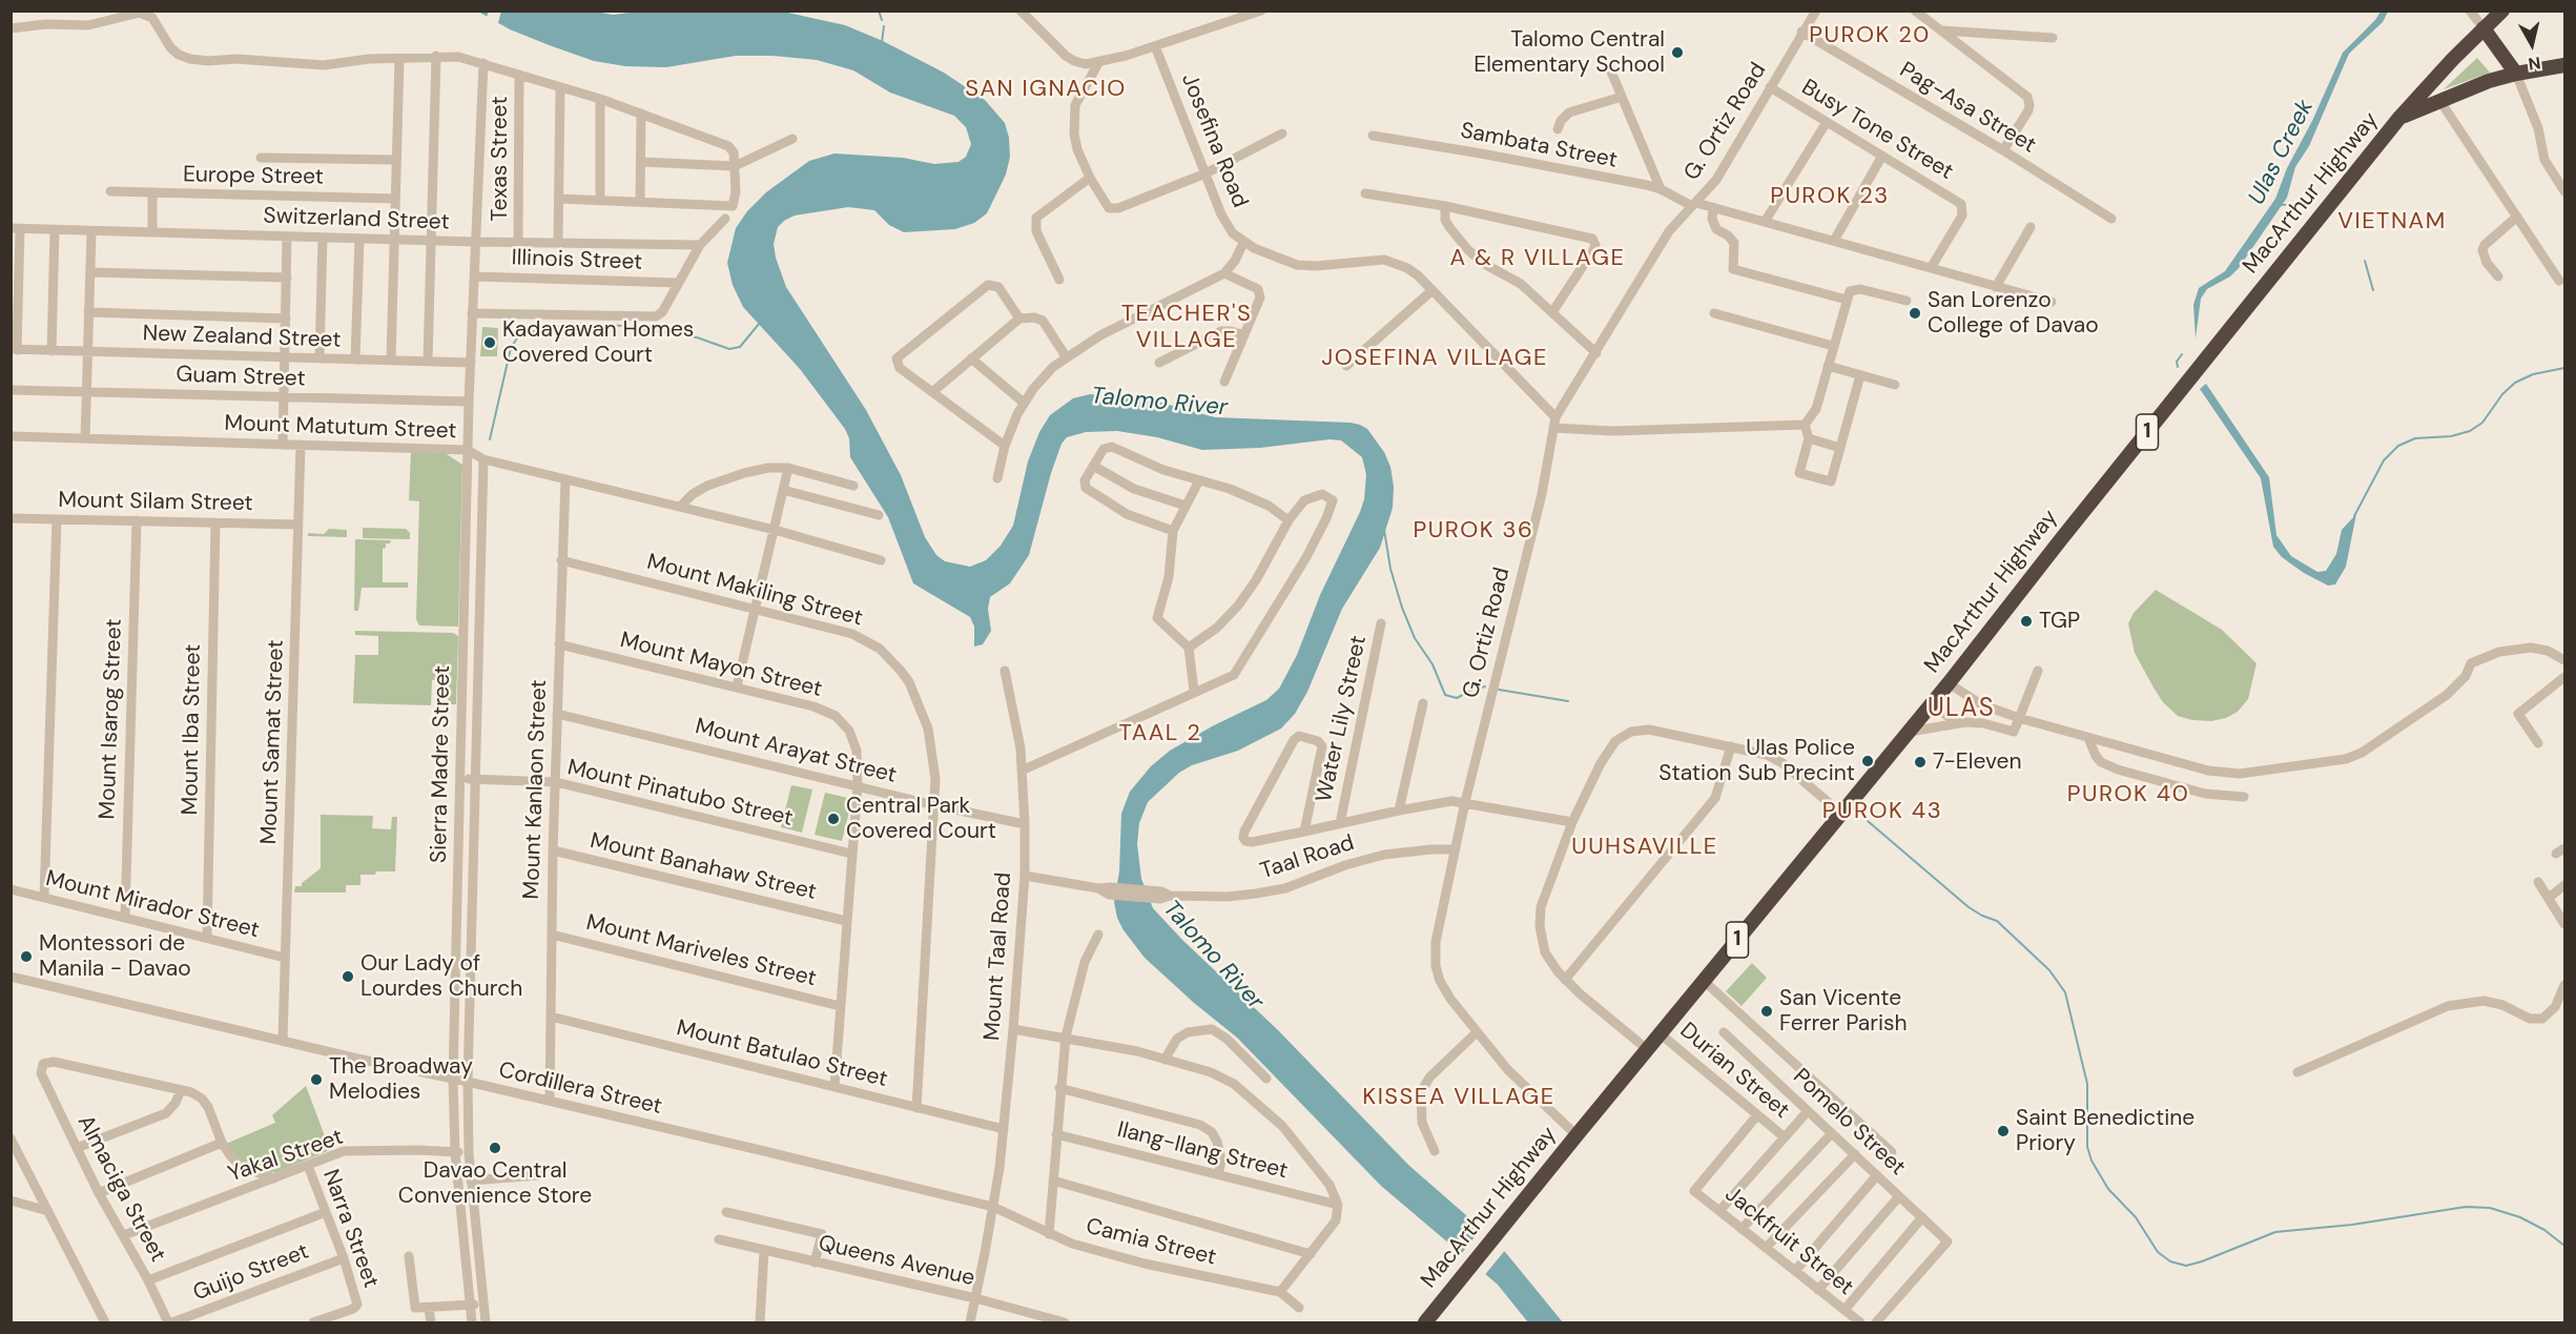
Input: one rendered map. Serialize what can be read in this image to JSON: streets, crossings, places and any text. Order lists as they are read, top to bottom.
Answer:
{
  "streets": {
    "highway": ["MacArthur Highway", "1"],
    "street": [
      "Pag-Asa Street",
      "G. Ortiz Road",
      "Busy Tone Street",
      "Josefina Road",
      "Sambata Street",
      "Texas Street",
      "Europe Street",
      "Switzerland Street",
      "Illinois Street",
      "New Zealand Street",
      "Guam Street",
      "Mount Matutum Street",
      "Mount Silam Street",
      "Mount Makiling Street",
      "Mount Mayon Street",
      "Mount Isarog Street",
      "Water Lily Street",
      "Mount Iba Street",
      "Mount Samat Street",
      "Mount Arayat Street",
      "Sierra Madre Street",
      "Mount Kanlaon Street",
      "Mount Pinatubo Street",
      "Taal Road",
      "Mount Banahaw Street",
      "Mount Mirador Street",
      "Mount Mariveles Street",
      "Mount Taal Road",
      "Mount Batulao Street",
      "Durian Street",
      "Cordillera Street",
      "Pomelo Street",
      "Ilang-Ilang Street",
      "Yakal Street",
      "Almaciga Street",
      "Narra Street",
      "Jackfruit Street",
      "Camia Street",
      "Queens Avenue",
      "Guijo Street"
    ]
  },
  "crossings": [
    ["Pag-Asa Street", "G. Ortiz Road"],
    ["G. Ortiz Road", "Busy Tone Street"],
    ["G. Ortiz Road", "Josefina Road"],
    ["G. Ortiz Road", "Sambata Street"],
    ["G. Ortiz Road", "MacArthur Highway"],
    ["G. Ortiz Road", "Taal Road"],
    ["Busy Tone Street", "Sambata Street"],
    ["Texas Street", "Switzerland Street"],
    ["MacArthur Highway", "Durian Street"],
    ["Switzerland Street", "Sierra Madre Street"],
    ["Illinois Street", "Sierra Madre Street"],
    ["New Zealand Street", "Sierra Madre Street"],
    ["Guam Street", "Sierra Madre Street"],
    ["Mount Matutum Street", "Mount Samat Street"],
    ["Mount Matutum Street", "Sierra Madre Street"],
    ["Mount Matutum Street", "Mount Kanlaon Street"],
    ["Mount Silam Street", "Mount Isarog Street"],
    ["Mount Silam Street", "Mount Iba Street"],
    ["Mount Silam Street", "Mount Samat Street"],
    ["Mount Makiling Street", "Mount Arayat Street"],
    ["Mount Makiling Street", "Mount Kanlaon Street"],
    ["Mount Makiling Street", "Mount Batulao Street"],
    ["Mount Mayon Street", "Mount Arayat Street"],
    ["Mount Mayon Street", "Mount Kanlaon Street"],
    ["Mount Mayon Street", "Mount Pinatubo Street"],
    ["Mount Mayon Street", "Mount Banahaw Street"],
    ["Mount Mayon Street", "Mount Mariveles Street"],
    ["Mount Mayon Street", "Mount Batulao Street"],
    ["Mount Isarog Street", "Mount Mirador Street"],
    ["Mount Iba Street", "Mount Mirador Street"],
    ["Mount Samat Street", "Mount Mirador Street"],
    ["Mount Samat Street", "Cordillera Street"],
    ["Mount Arayat Street", "Mount Kanlaon Street"],
    ["Mount Arayat Street", "Mount Taal Road"],
    ["Sierra Madre Street", "Mount Pinatubo Street"],
    ["Sierra Madre Street", "Cordillera Street"],
    ["Sierra Madre Street", "Yakal Street"],
    ["Mount Kanlaon Street", "Mount Pinatubo Street"],
    ["Mount Kanlaon Street", "Mount Banahaw Street"],
    ["Mount Kanlaon Street", "Mount Mariveles Street"],
    ["Mount Kanlaon Street", "Mount Batulao Street"],
    ["Mount Kanlaon Street", "Cordillera Street"],
    ["Taal Road", "Mount Taal Road"],
    ["Mount Taal Road", "Mount Batulao Street"],
    ["Mount Taal Road", "Cordillera Street"],
    ["Mount Taal Road", "Camia Street"],
    ["Mount Taal Road", "Queens Avenue"],
    ["Durian Street", "Jackfruit Street"],
    ["Cordillera Street", "Camia Street"],
    ["Yakal Street", "Almaciga Street"],
    ["Yakal Street", "Narra Street"],
    ["Almaciga Street", "Guijo Street"],
    ["Narra Street", "Guijo Street"]
  ],
  "districts": [
    "PUROK 20",
    "SAN IGNACIO",
    "PUROK 23",
    "VIETNAM",
    "A & R VILLAGE",
    "TEACHER'S VILLAGE",
    "JOSEFINA VILLAGE",
    "PUROK 36",
    "ULAS",
    "TAAL 2",
    "PUROK 40",
    "PUROK 43",
    "UUHSAVILLE",
    "KISSEA VILLAGE"
  ],
  "water": ["Ulas Creek", "Talomo River"],
  "places": [
    "Talomo Central Elementary School",
    "San Lorenzo College of Davao",
    "Kadayawan Homes Covered Court",
    "TGP",
    "Ulas Police Station Sub Precint",
    "7-Eleven",
    "Central Park Covered Court",
    "Montessori de Manila - Davao",
    "Our Lady of Lourdes Church",
    "San Vicente Ferrer Parish",
    "The Broadway Melodies",
    "Saint Benedictine Priory",
    "Davao Central Convenience Store"
  ],
  "north": "bottom"
}
